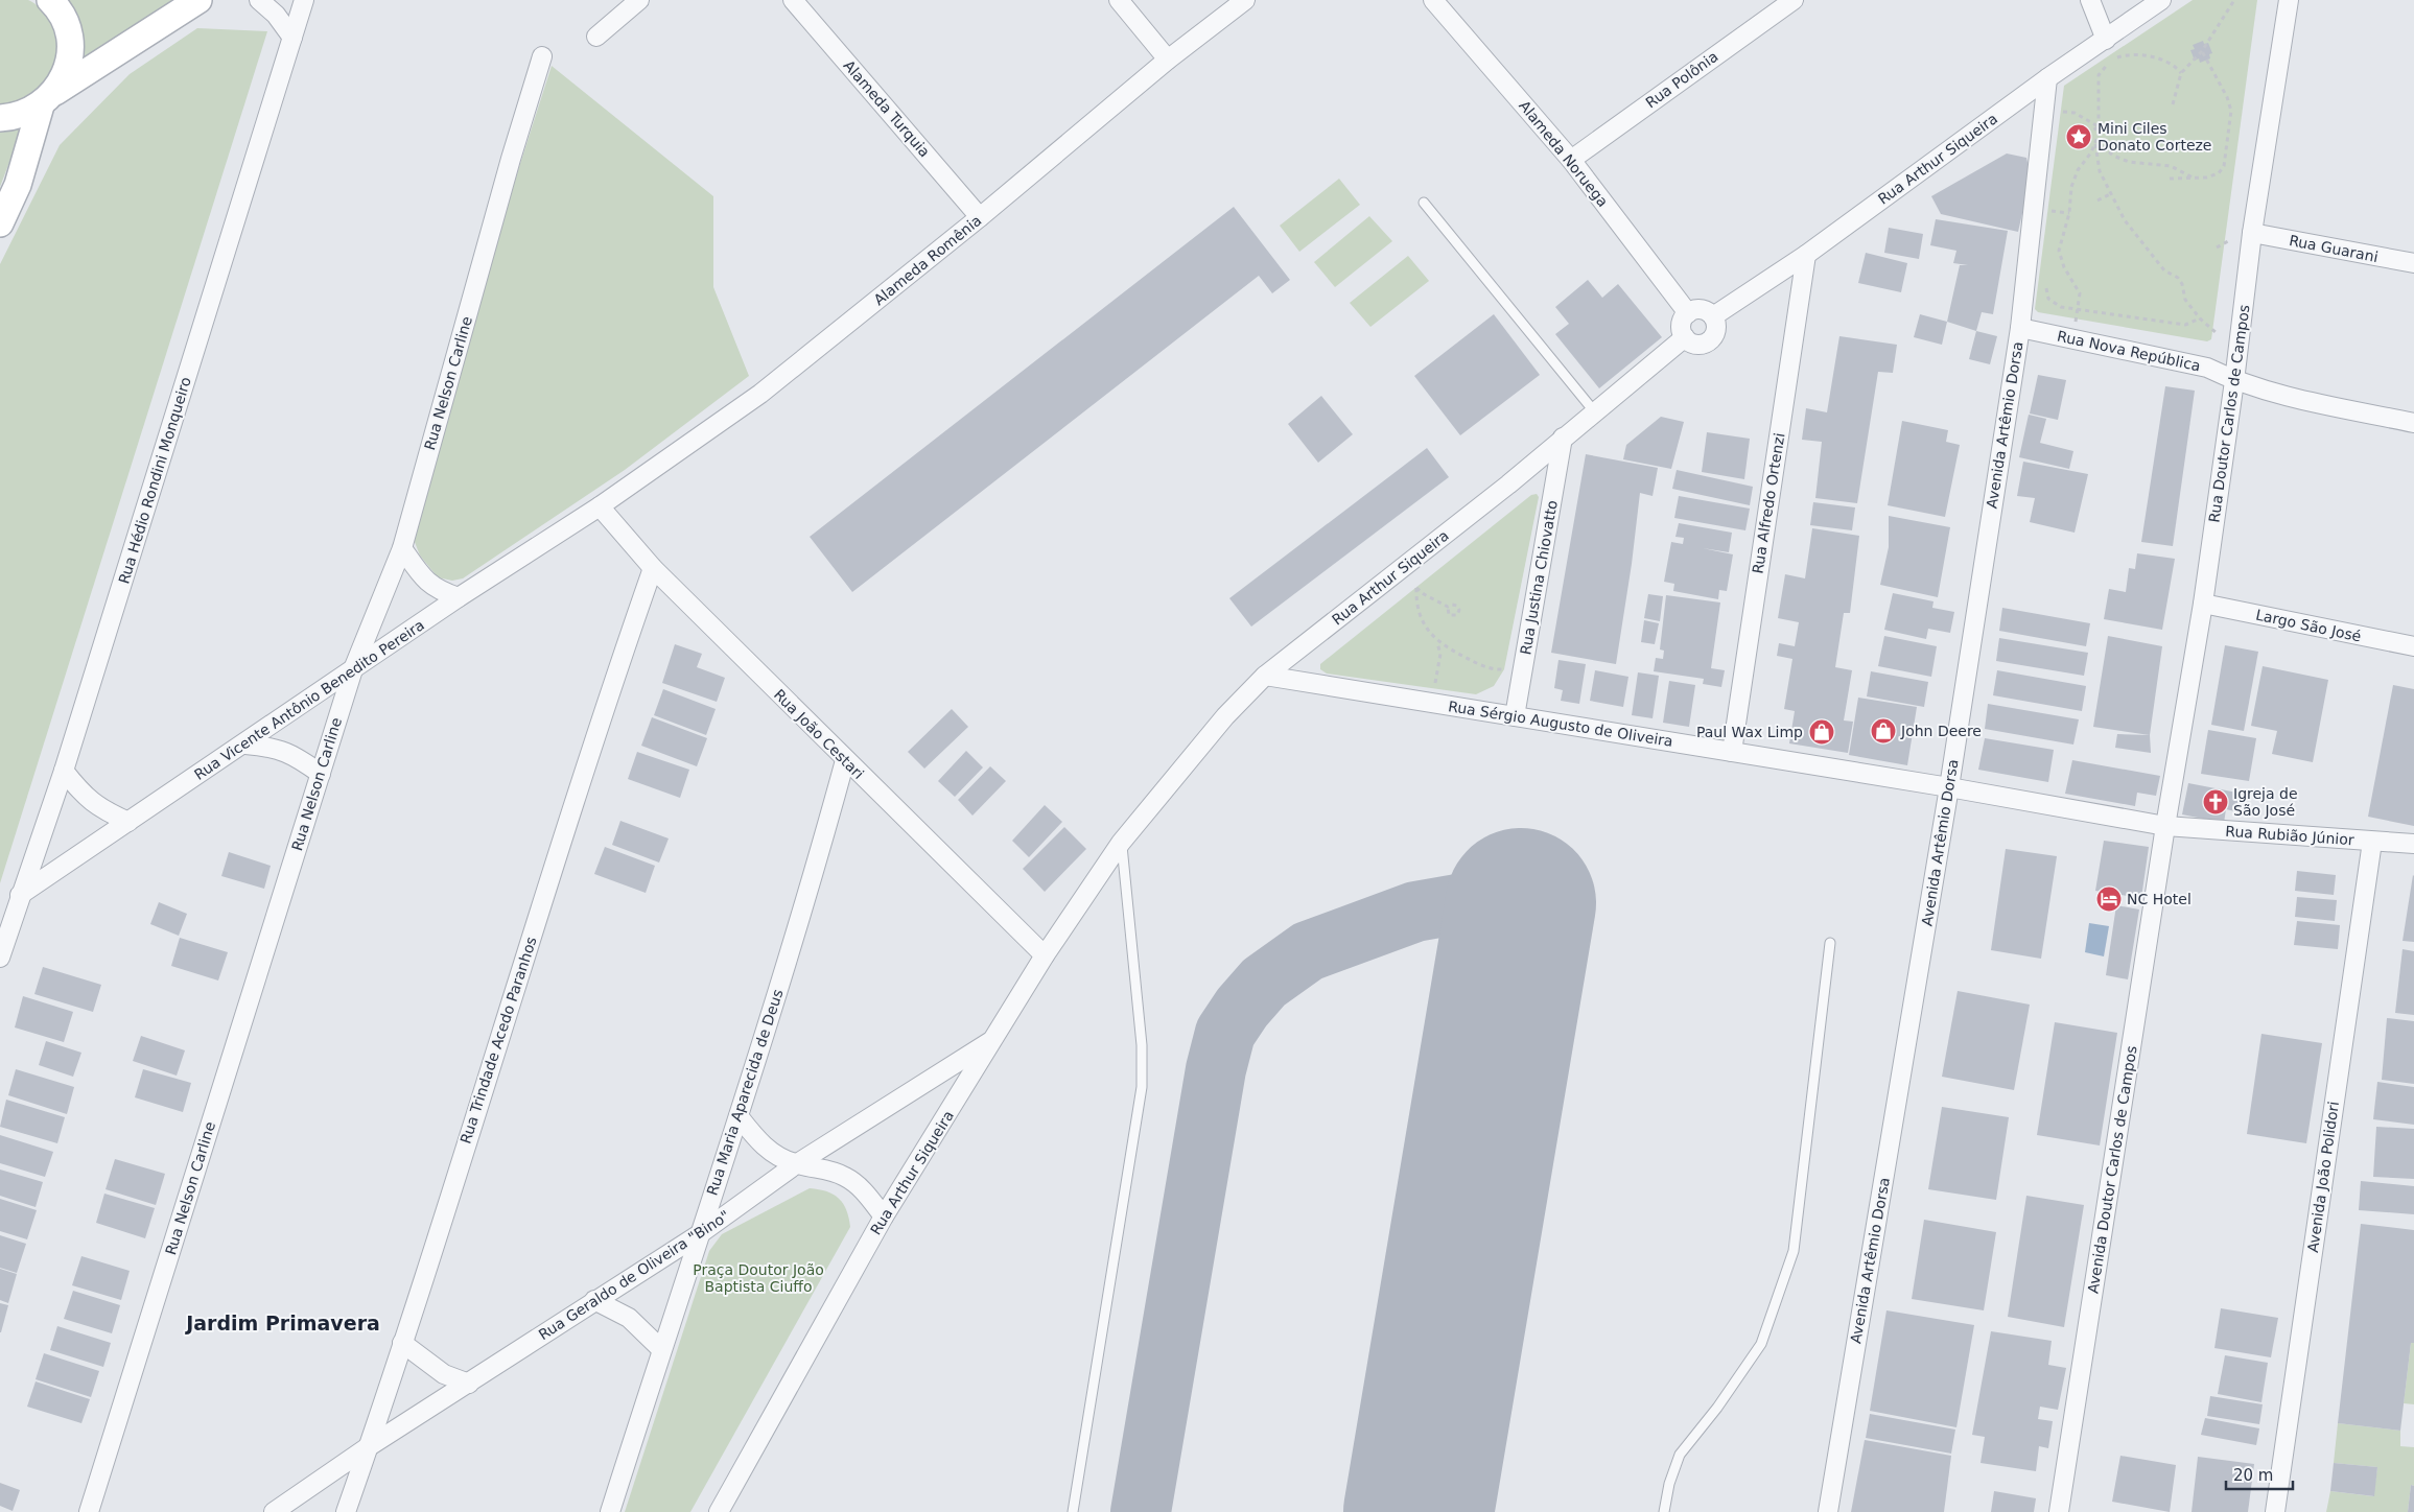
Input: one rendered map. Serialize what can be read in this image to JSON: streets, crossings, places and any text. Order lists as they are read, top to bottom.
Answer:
{
  "streets": {
    "street": [
      "Rua Polônia",
      "Alameda Turquia",
      "Alameda Noruega",
      "Rua Arthur Siqueira",
      "Rua Guarani",
      "Alameda Romênia",
      "Rua Nova República",
      "Rua Nelson Carline",
      "Rua Doutor Carlos de Campos",
      "Avenida Artêmio Dorsa",
      "Rua Hédio Rondini Monqueiro",
      "Rua Alfredo Ortenzi",
      "Rua Justina Chiovatto",
      "Largo São José",
      "Rua Vicente Antônio Benedito Pereira",
      "Rua Sérgio Augusto de Oliveira",
      "Rua João Cestari",
      "Rua Rubião Júnior",
      "Rua Trindade Acedo Paranhos",
      "Rua Maria Aparecida de Deus",
      "Avenida Doutor Carlos de Campos",
      "Avenida João Polidori",
      "Rua Geraldo de Oliveira \"Bino\""
    ]
  },
  "crossings": [
    ["Rua Polônia", "Alameda Noruega"],
    ["Alameda Turquia", "Alameda Romênia"],
    ["Alameda Noruega", "Rua Arthur Siqueira"],
    ["Rua Arthur Siqueira", "Avenida Artêmio Dorsa"],
    ["Rua Arthur Siqueira", "Rua Alfredo Ortenzi"],
    ["Rua Arthur Siqueira", "Rua Justina Chiovatto"],
    ["Rua Arthur Siqueira", "Rua Sérgio Augusto de Oliveira"],
    ["Rua Arthur Siqueira", "Rua João Cestari"],
    ["Rua Arthur Siqueira", "Rua Geraldo de Oliveira \"Bino\""],
    ["Rua Guarani", "Rua Doutor Carlos de Campos"],
    ["Alameda Romênia", "Rua Vicente Antônio Benedito Pereira"],
    ["Alameda Romênia", "Rua João Cestari"],
    ["Rua Nova República", "Rua Doutor Carlos de Campos"],
    ["Rua Nova República", "Avenida Artêmio Dorsa"],
    ["Rua Nelson Carline", "Rua Vicente Antônio Benedito Pereira"],
    ["Rua Doutor Carlos de Campos", "Largo São José"],
    ["Rua Doutor Carlos de Campos", "Rua Sérgio Augusto de Oliveira"],
    ["Rua Doutor Carlos de Campos", "Rua Rubião Júnior"],
    ["Rua Doutor Carlos de Campos", "Avenida Doutor Carlos de Campos"],
    ["Avenida Artêmio Dorsa", "Rua Sérgio Augusto de Oliveira"],
    ["Rua Hédio Rondini Monqueiro", "Rua Vicente Antônio Benedito Pereira"],
    ["Rua Alfredo Ortenzi", "Rua Sérgio Augusto de Oliveira"],
    ["Rua Justina Chiovatto", "Rua Sérgio Augusto de Oliveira"],
    ["Rua Vicente Antônio Benedito Pereira", "Rua João Cestari"],
    ["Rua Sérgio Augusto de Oliveira", "Rua Rubião Júnior"],
    ["Rua Sérgio Augusto de Oliveira", "Avenida Doutor Carlos de Campos"],
    ["Rua João Cestari", "Rua Trindade Acedo Paranhos"],
    ["Rua João Cestari", "Rua Maria Aparecida de Deus"],
    ["Rua Rubião Júnior", "Avenida Doutor Carlos de Campos"],
    ["Rua Rubião Júnior", "Avenida João Polidori"],
    ["Rua Trindade Acedo Paranhos", "Rua Geraldo de Oliveira \"Bino\""],
    ["Rua Maria Aparecida de Deus", "Rua Geraldo de Oliveira \"Bino\""]
  ],
  "districts": ["Jardim Primavera"],
  "parks": ["Praça Doutor João Baptista Ciuffo"],
  "places": {
    "place": ["Mini Ciles Donato Corteze"],
    "shop": ["John Deere", "Paul Wax Limp"],
    "church": ["Igreja de São José"],
    "hotel": ["NC Hotel"]
  },
  "scale_bar": "20 m"
}
